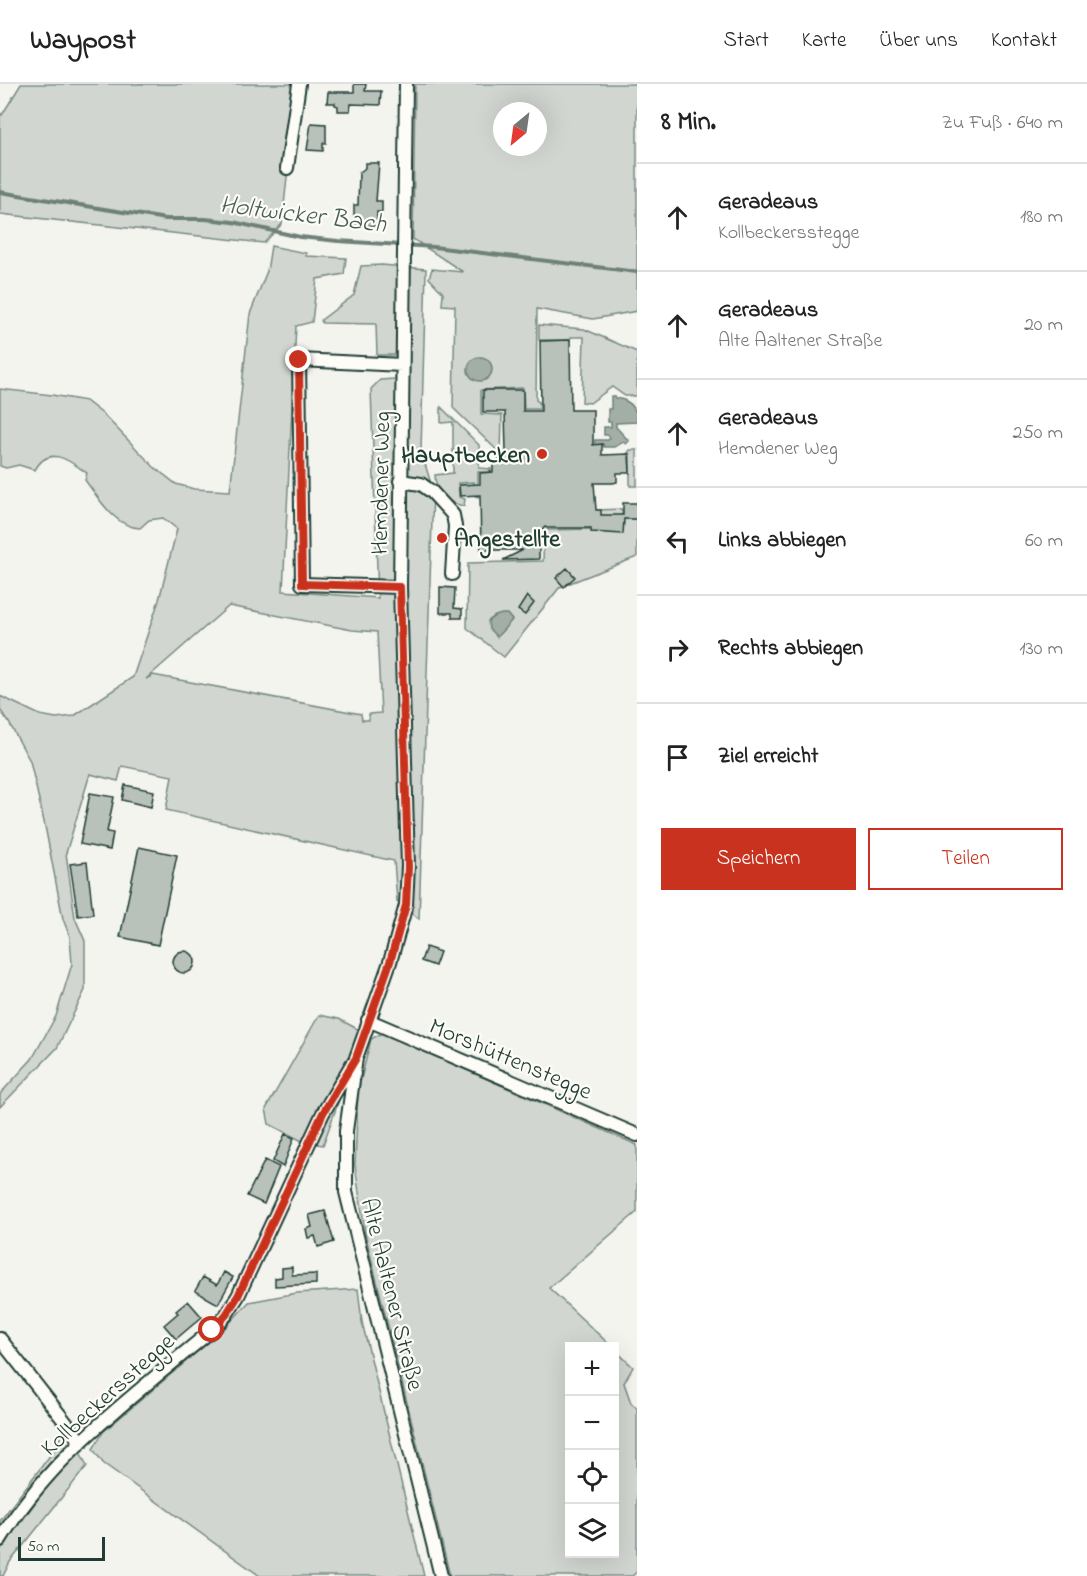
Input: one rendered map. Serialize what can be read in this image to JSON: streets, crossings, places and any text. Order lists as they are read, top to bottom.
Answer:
{
  "streets": {
    "street": [
      "Hemdener Weg",
      "Morshüttenstegge",
      "Alte Aaltener Straße",
      "Kollbeckersstegge"
    ]
  },
  "crossings": [
    ["Hemdener Weg", "Morshüttenstegge"],
    ["Hemdener Weg", "Alte Aaltener Straße"],
    ["Morshüttenstegge", "Alte Aaltener Straße"],
    ["Alte Aaltener Straße", "Kollbeckersstegge"]
  ],
  "water": ["Holtwicker Bach"],
  "places": ["Hauptbecken", "Angestellte"],
  "scale_bar": "50 m",
  "north": "bottom left",
  "page": {
    "header": "Waypost",
    "nav": [
      "Start",
      "Karte",
      "Über uns",
      "Kontakt"
    ],
    "heading": ["8 Min.", "Zu Fuß · 640 m"],
    "list": [
      ["Geradeaus", "Kollbeckersstegge", "180 m"],
      ["Geradeaus", "Alte Aaltener Straße", "20 m"],
      ["Geradeaus", "Hemdener Weg", "250 m"],
      ["Links abbiegen", "60 m"],
      ["Rechts abbiegen", "130 m"],
      "Ziel erreicht"
    ],
    "buttons": ["Speichern", "Teilen"],
    "map_buttons": ["+", "−"],
    "scale": "50 m"
  }
}
